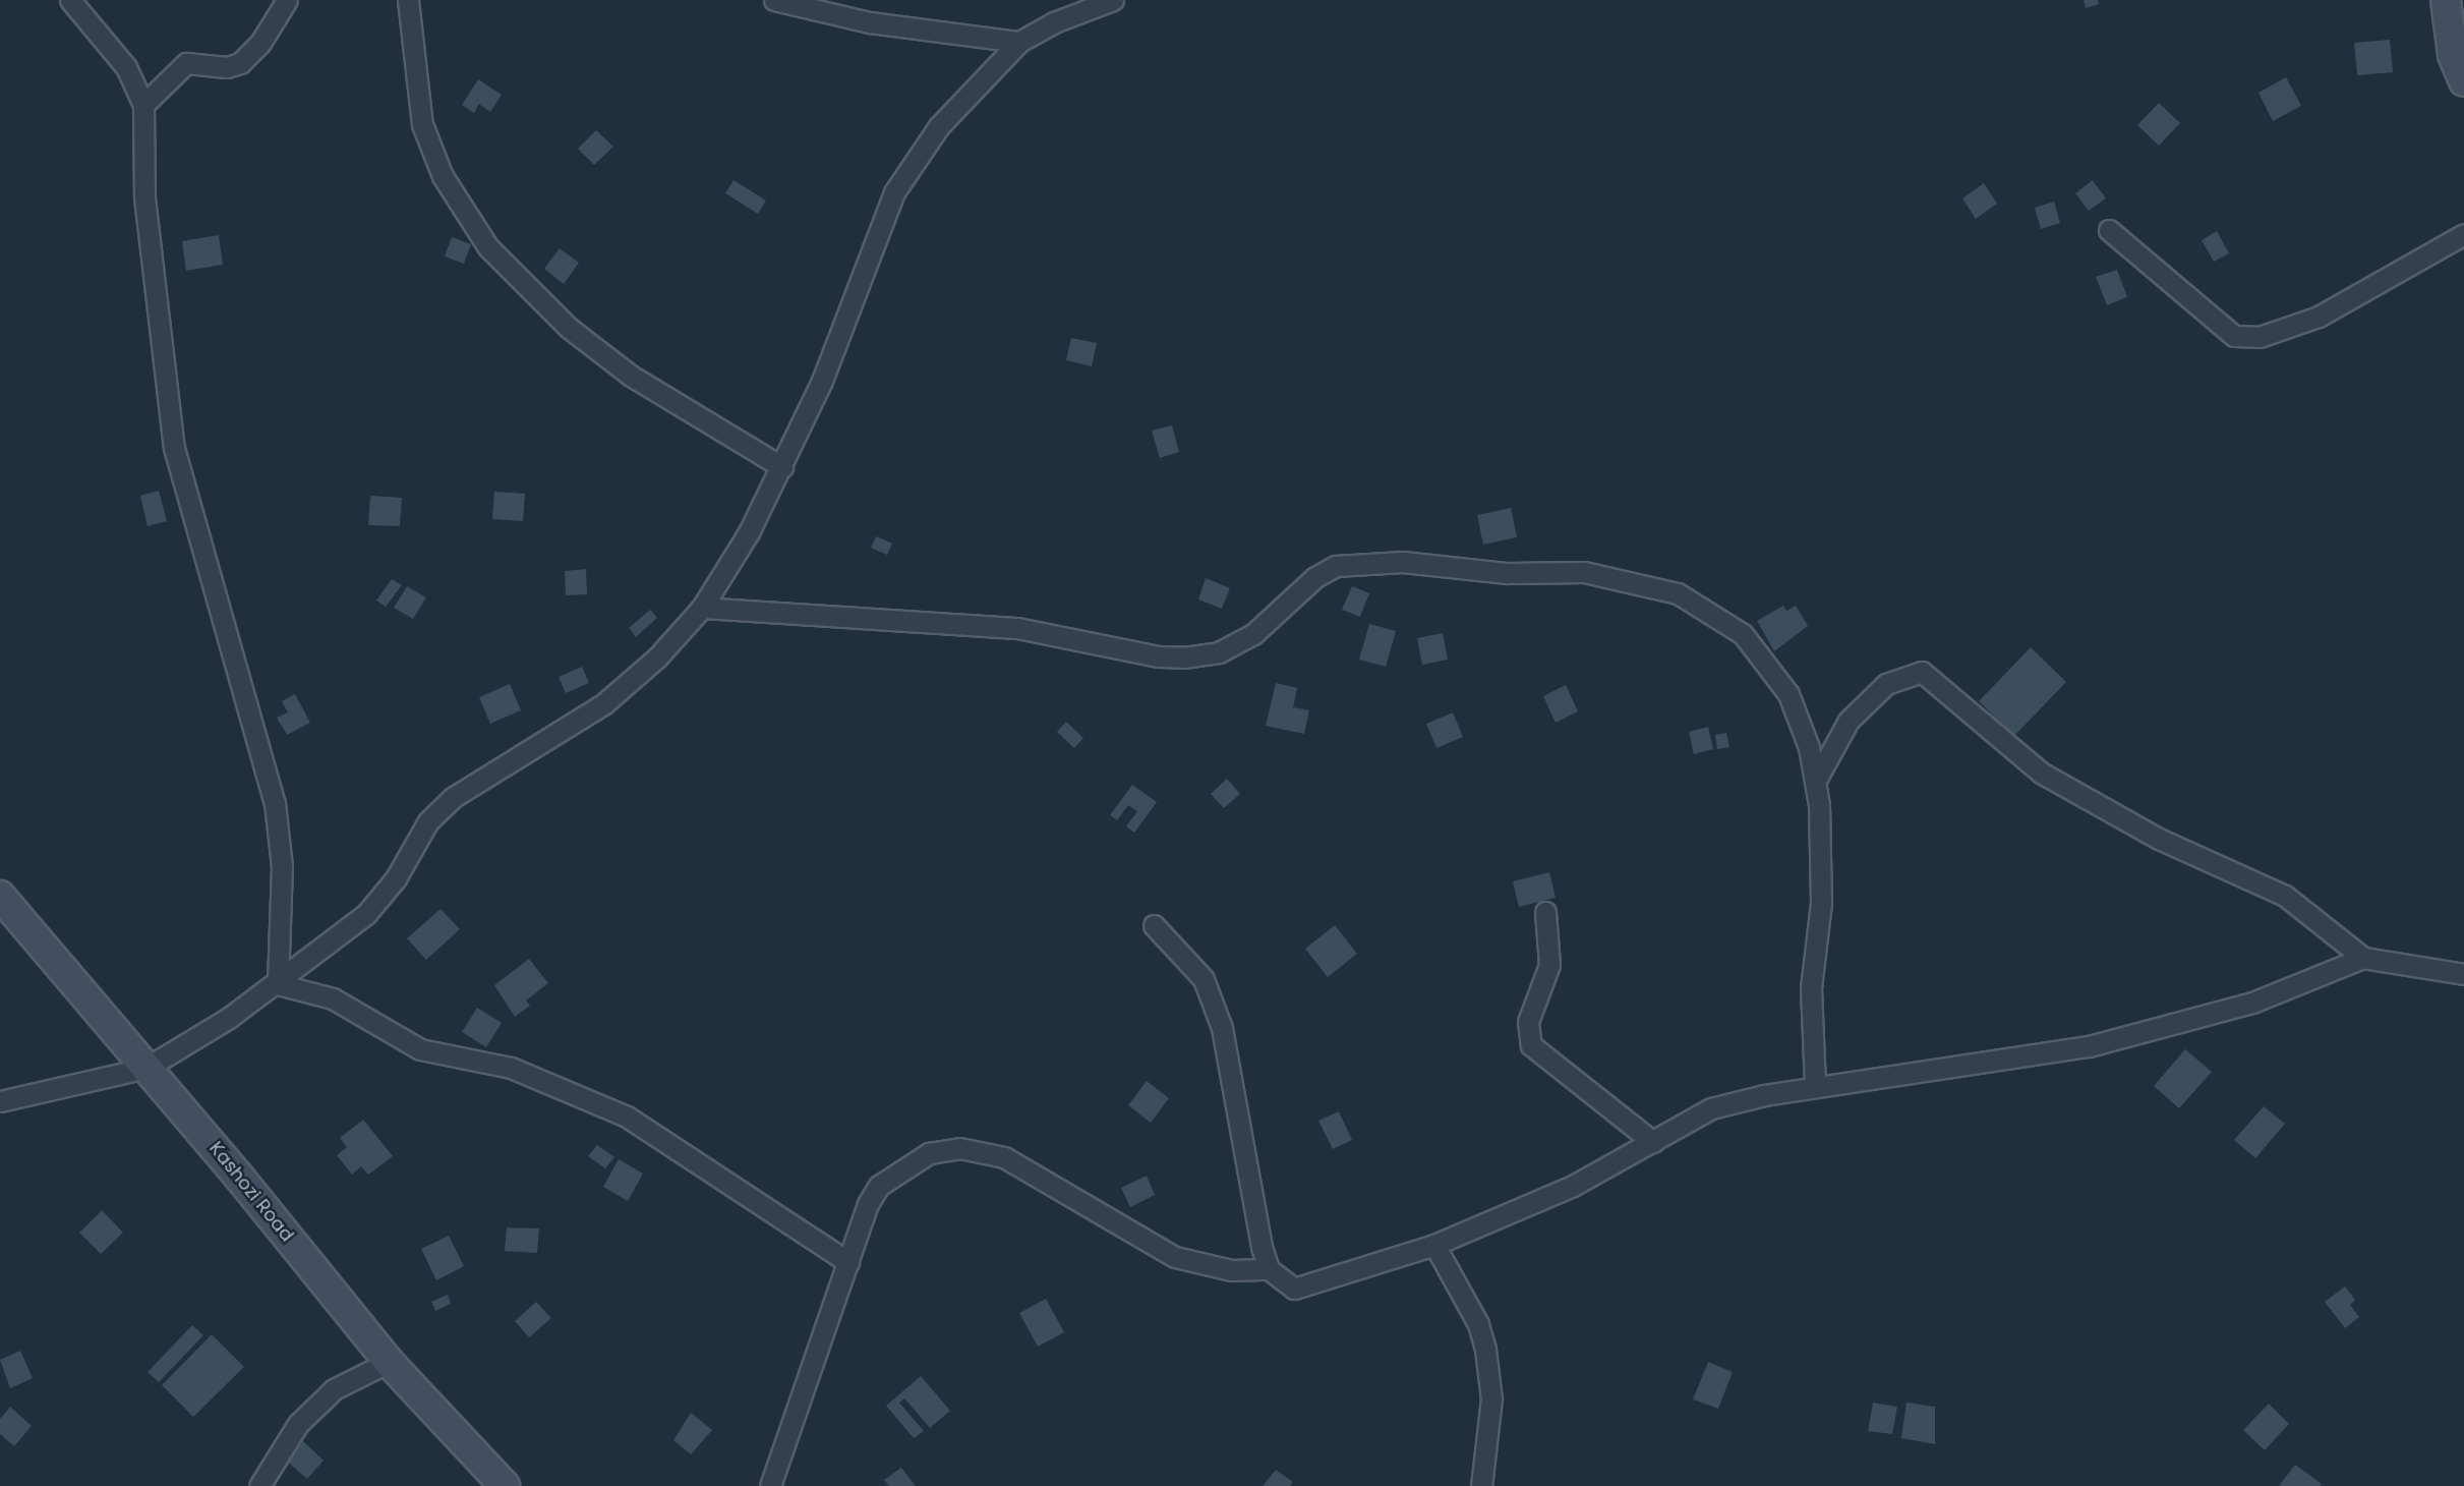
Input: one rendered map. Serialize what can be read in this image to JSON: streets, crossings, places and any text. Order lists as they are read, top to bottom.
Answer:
{
  "streets": {
    "main road": ["Kashozi Road"]
  }
}
